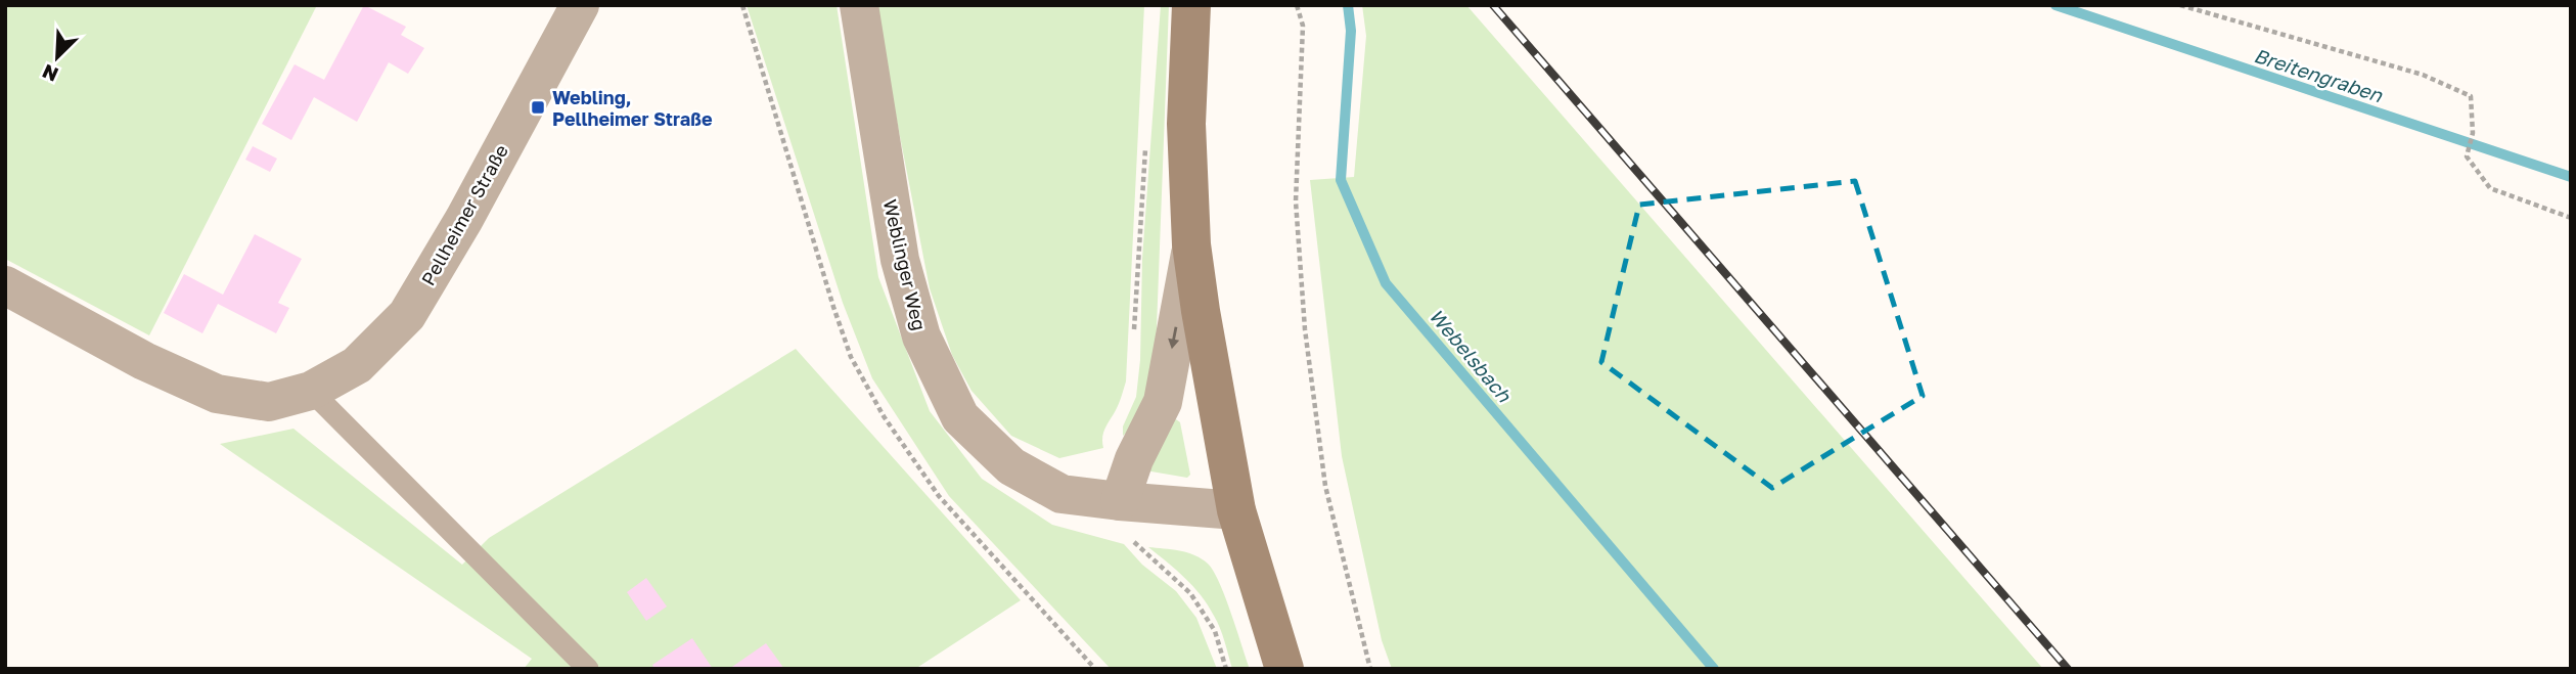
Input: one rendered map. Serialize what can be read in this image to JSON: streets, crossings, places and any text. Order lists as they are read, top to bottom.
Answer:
{
  "streets": {
    "street": ["Pellheimer Straße", "Weblinger Weg"]
  },
  "water": ["Breitengraben", "Webelsbach"],
  "places": {
    "transit": ["Webling, Pellheimer Straße"]
  },
  "north": "bottom left"
}
